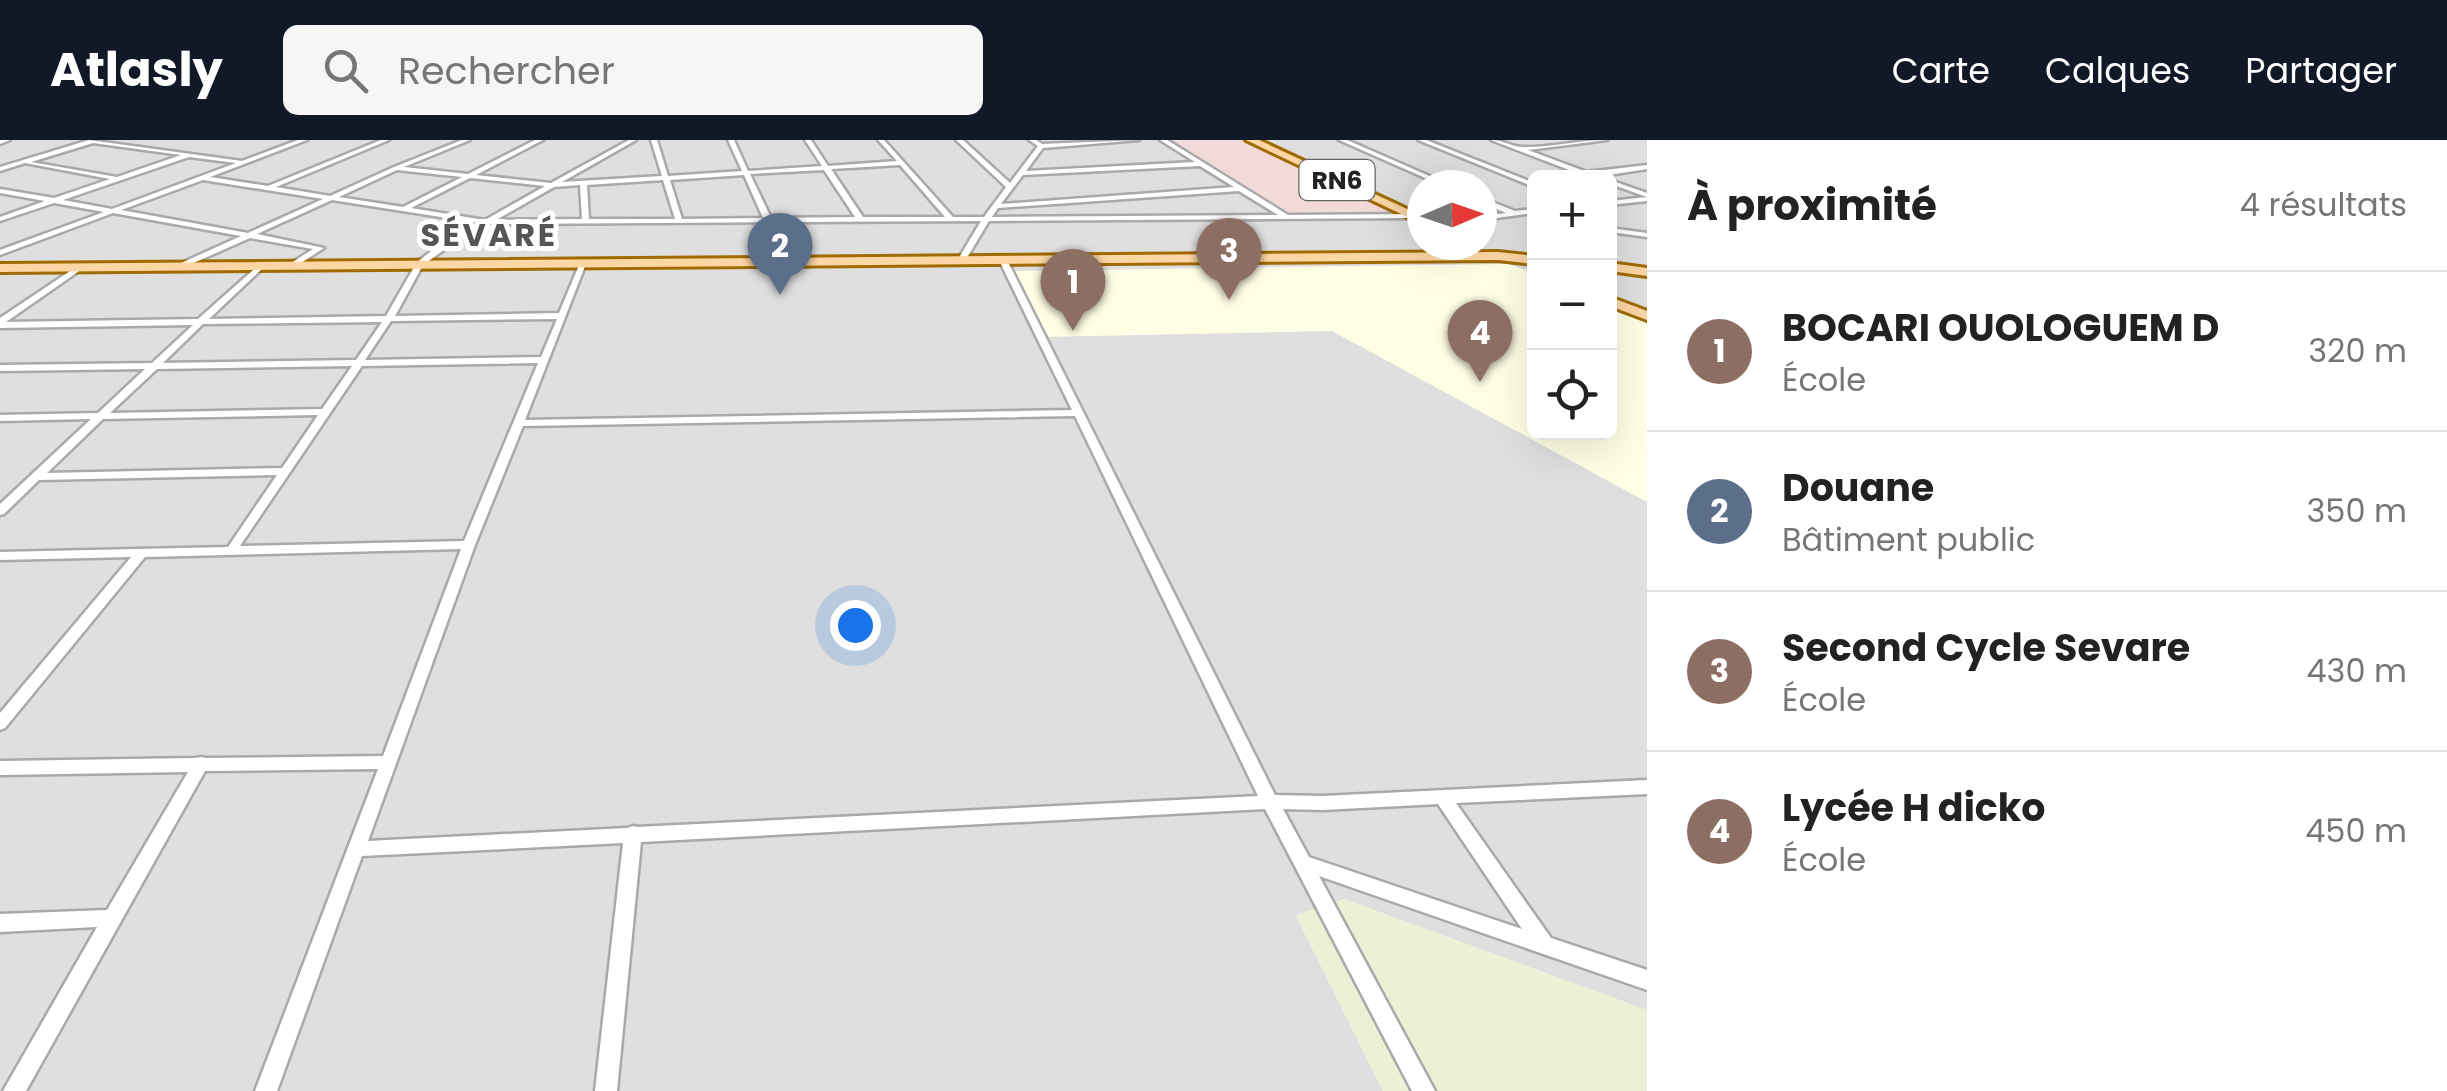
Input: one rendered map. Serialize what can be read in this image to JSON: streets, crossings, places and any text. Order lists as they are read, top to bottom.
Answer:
{
  "streets": {
    "main road": ["RN6"]
  },
  "districts": ["SÉVARÉ"],
  "north": "right",
  "page": {
    "header": "Atlasly",
    "search": "Rechercher",
    "nav": ["Carte", "Calques", "Partager"],
    "heading": ["À proximité", "4 résultats"],
    "map_buttons": ["+", "−"],
    "pins": [
      "2",
      "3",
      "1",
      "4"
    ],
    "list": [
      {
        "mark": "1",
        "name": "BOCARI OUOLOGUEM D",
        "note": "École",
        "value": "320 m"
      },
      {
        "mark": "2",
        "name": "Douane",
        "note": "Bâtiment public",
        "value": "350 m"
      },
      {
        "mark": "3",
        "name": "Second Cycle Sevare",
        "note": "École",
        "value": "430 m"
      },
      {
        "mark": "4",
        "name": "Lycée H dicko",
        "note": "École",
        "value": "450 m"
      }
    ]
  }
}
